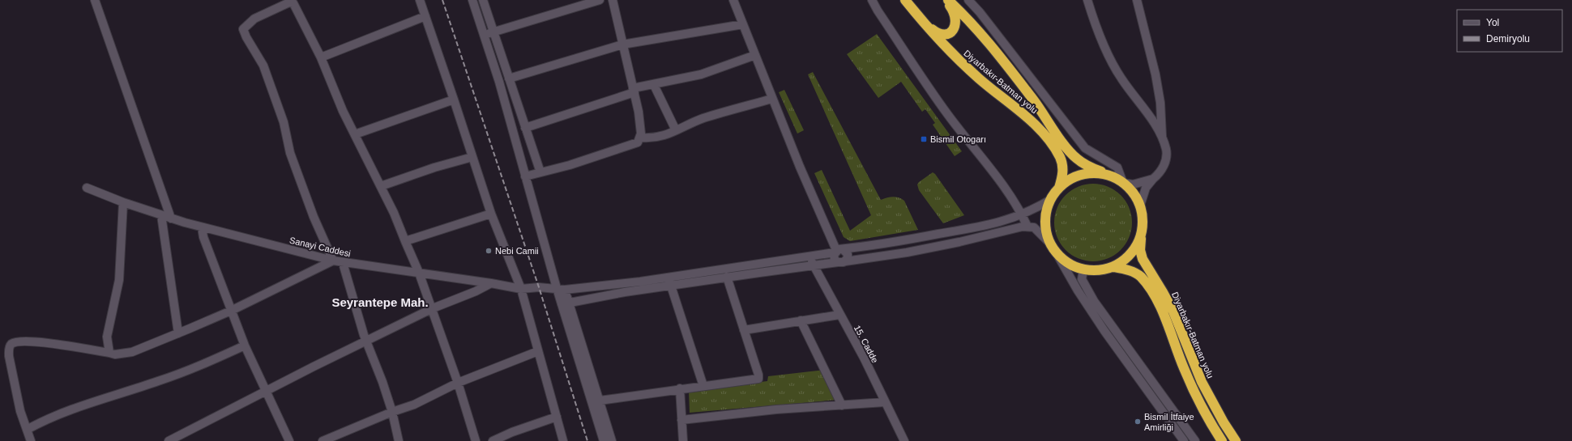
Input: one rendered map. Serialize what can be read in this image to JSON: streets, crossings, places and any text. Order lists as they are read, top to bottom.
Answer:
{
  "streets": {
    "highway": ["Diyarbakır-Batman yolu"],
    "street": ["Sanayi Caddesi", "15. Cadde"]
  },
  "districts": ["Seyrantepe Mah."],
  "places": {
    "transit": ["Bismil Otogarı"],
    "other": ["Nebi Camii", "Bismil İtfaiye Amirliği"]
  },
  "legend": ["Yol", "Demiryolu"]
}
